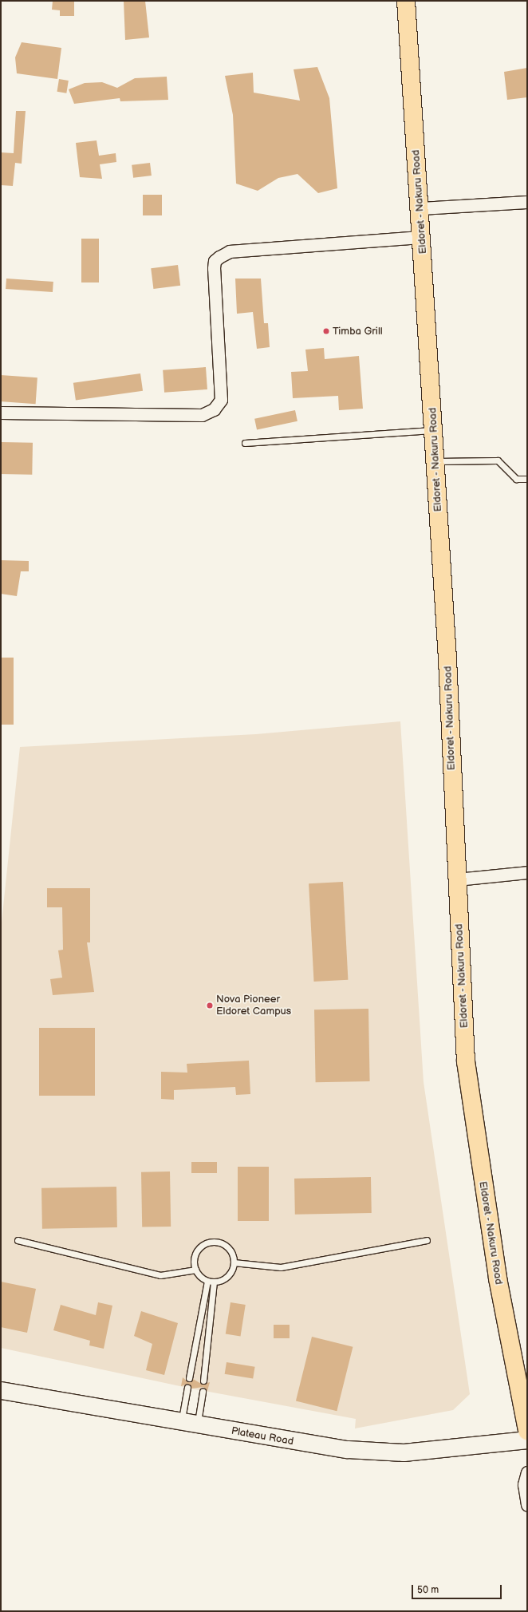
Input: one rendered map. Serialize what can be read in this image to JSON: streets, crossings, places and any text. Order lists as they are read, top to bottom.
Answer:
{
  "streets": {
    "highway": ["Eldoret - Nakuru Road"],
    "street": ["Plateau Road"]
  },
  "places": ["Timba Grill", "Nova Pioneer Eldoret Campus"],
  "scale_bar": "50 m"
}
